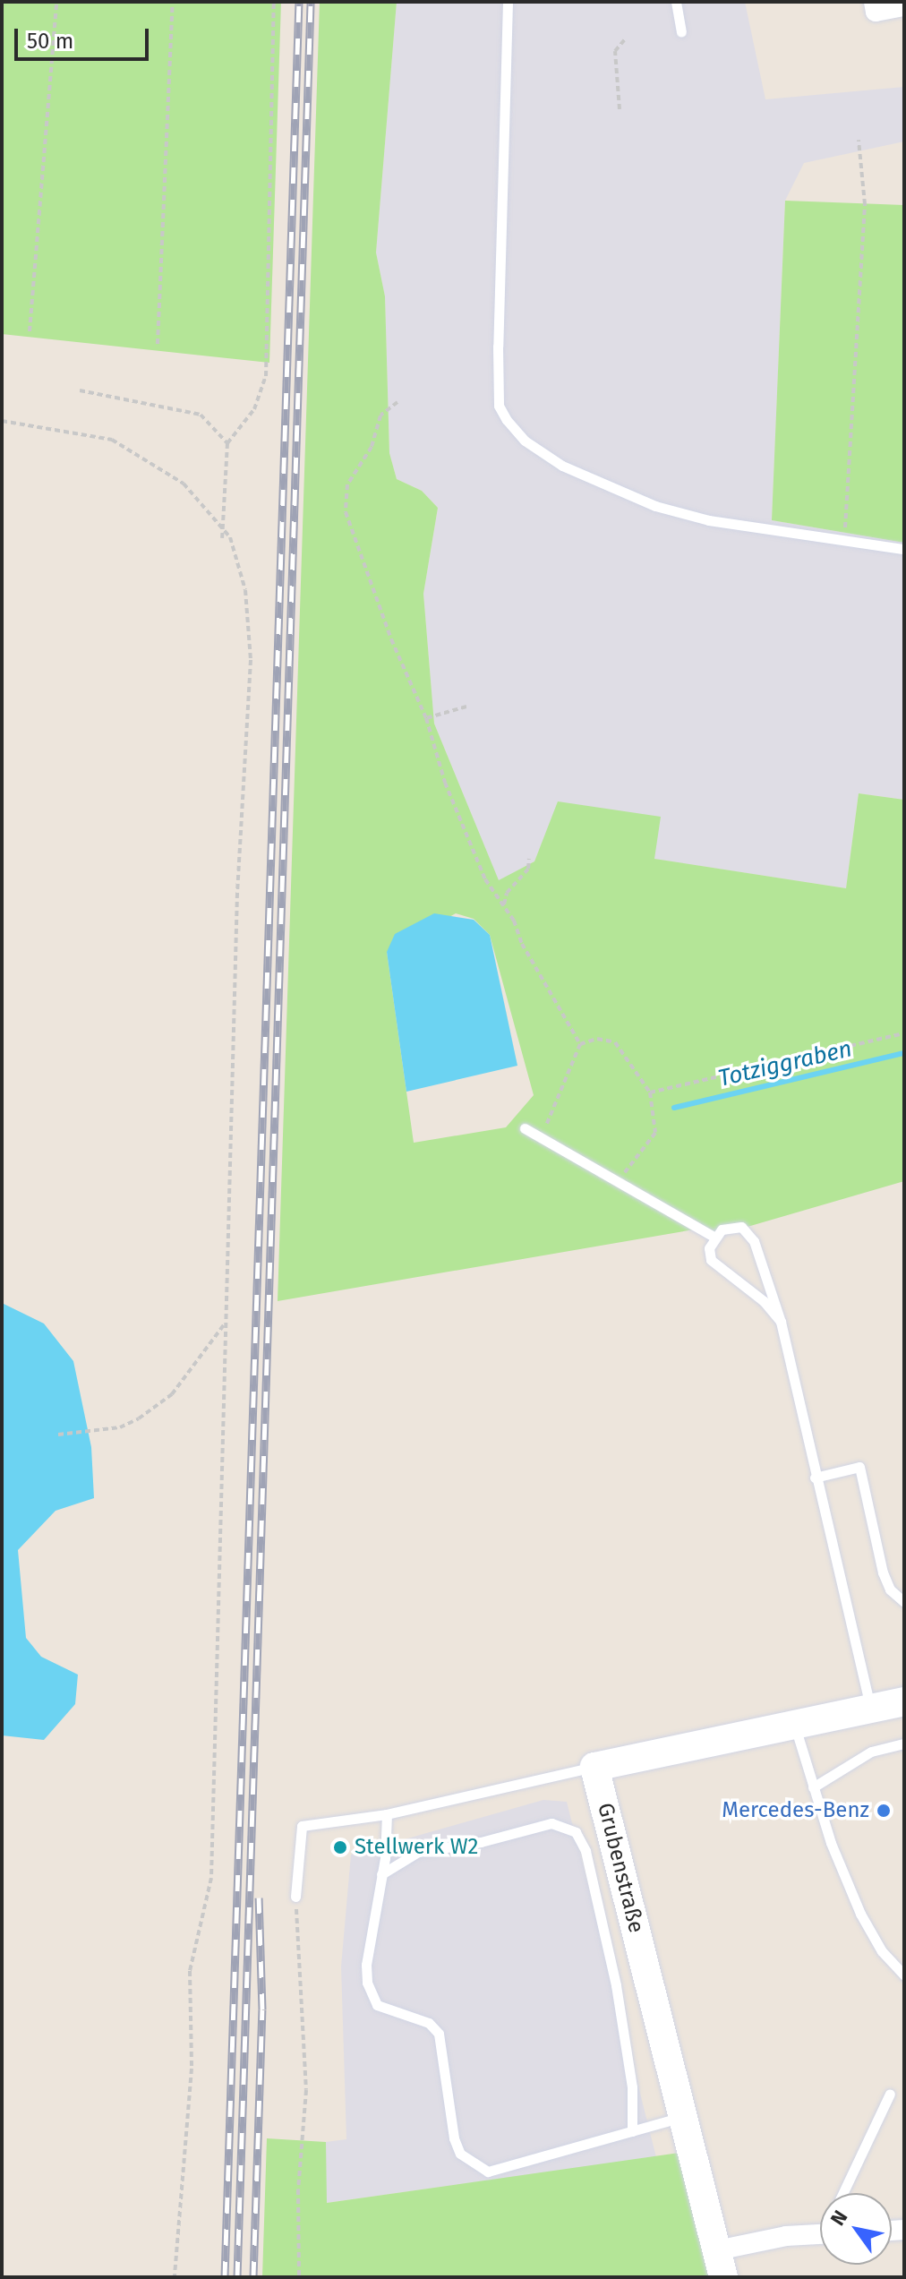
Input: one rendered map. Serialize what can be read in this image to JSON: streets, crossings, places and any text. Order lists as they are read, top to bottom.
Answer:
{
  "streets": {
    "street": ["Grubenstraße"]
  },
  "water": ["Totziggraben"],
  "places": ["Mercedes-Benz", "Stellwerk W2"],
  "scale_bar": "50 m",
  "north": "top left"
}
